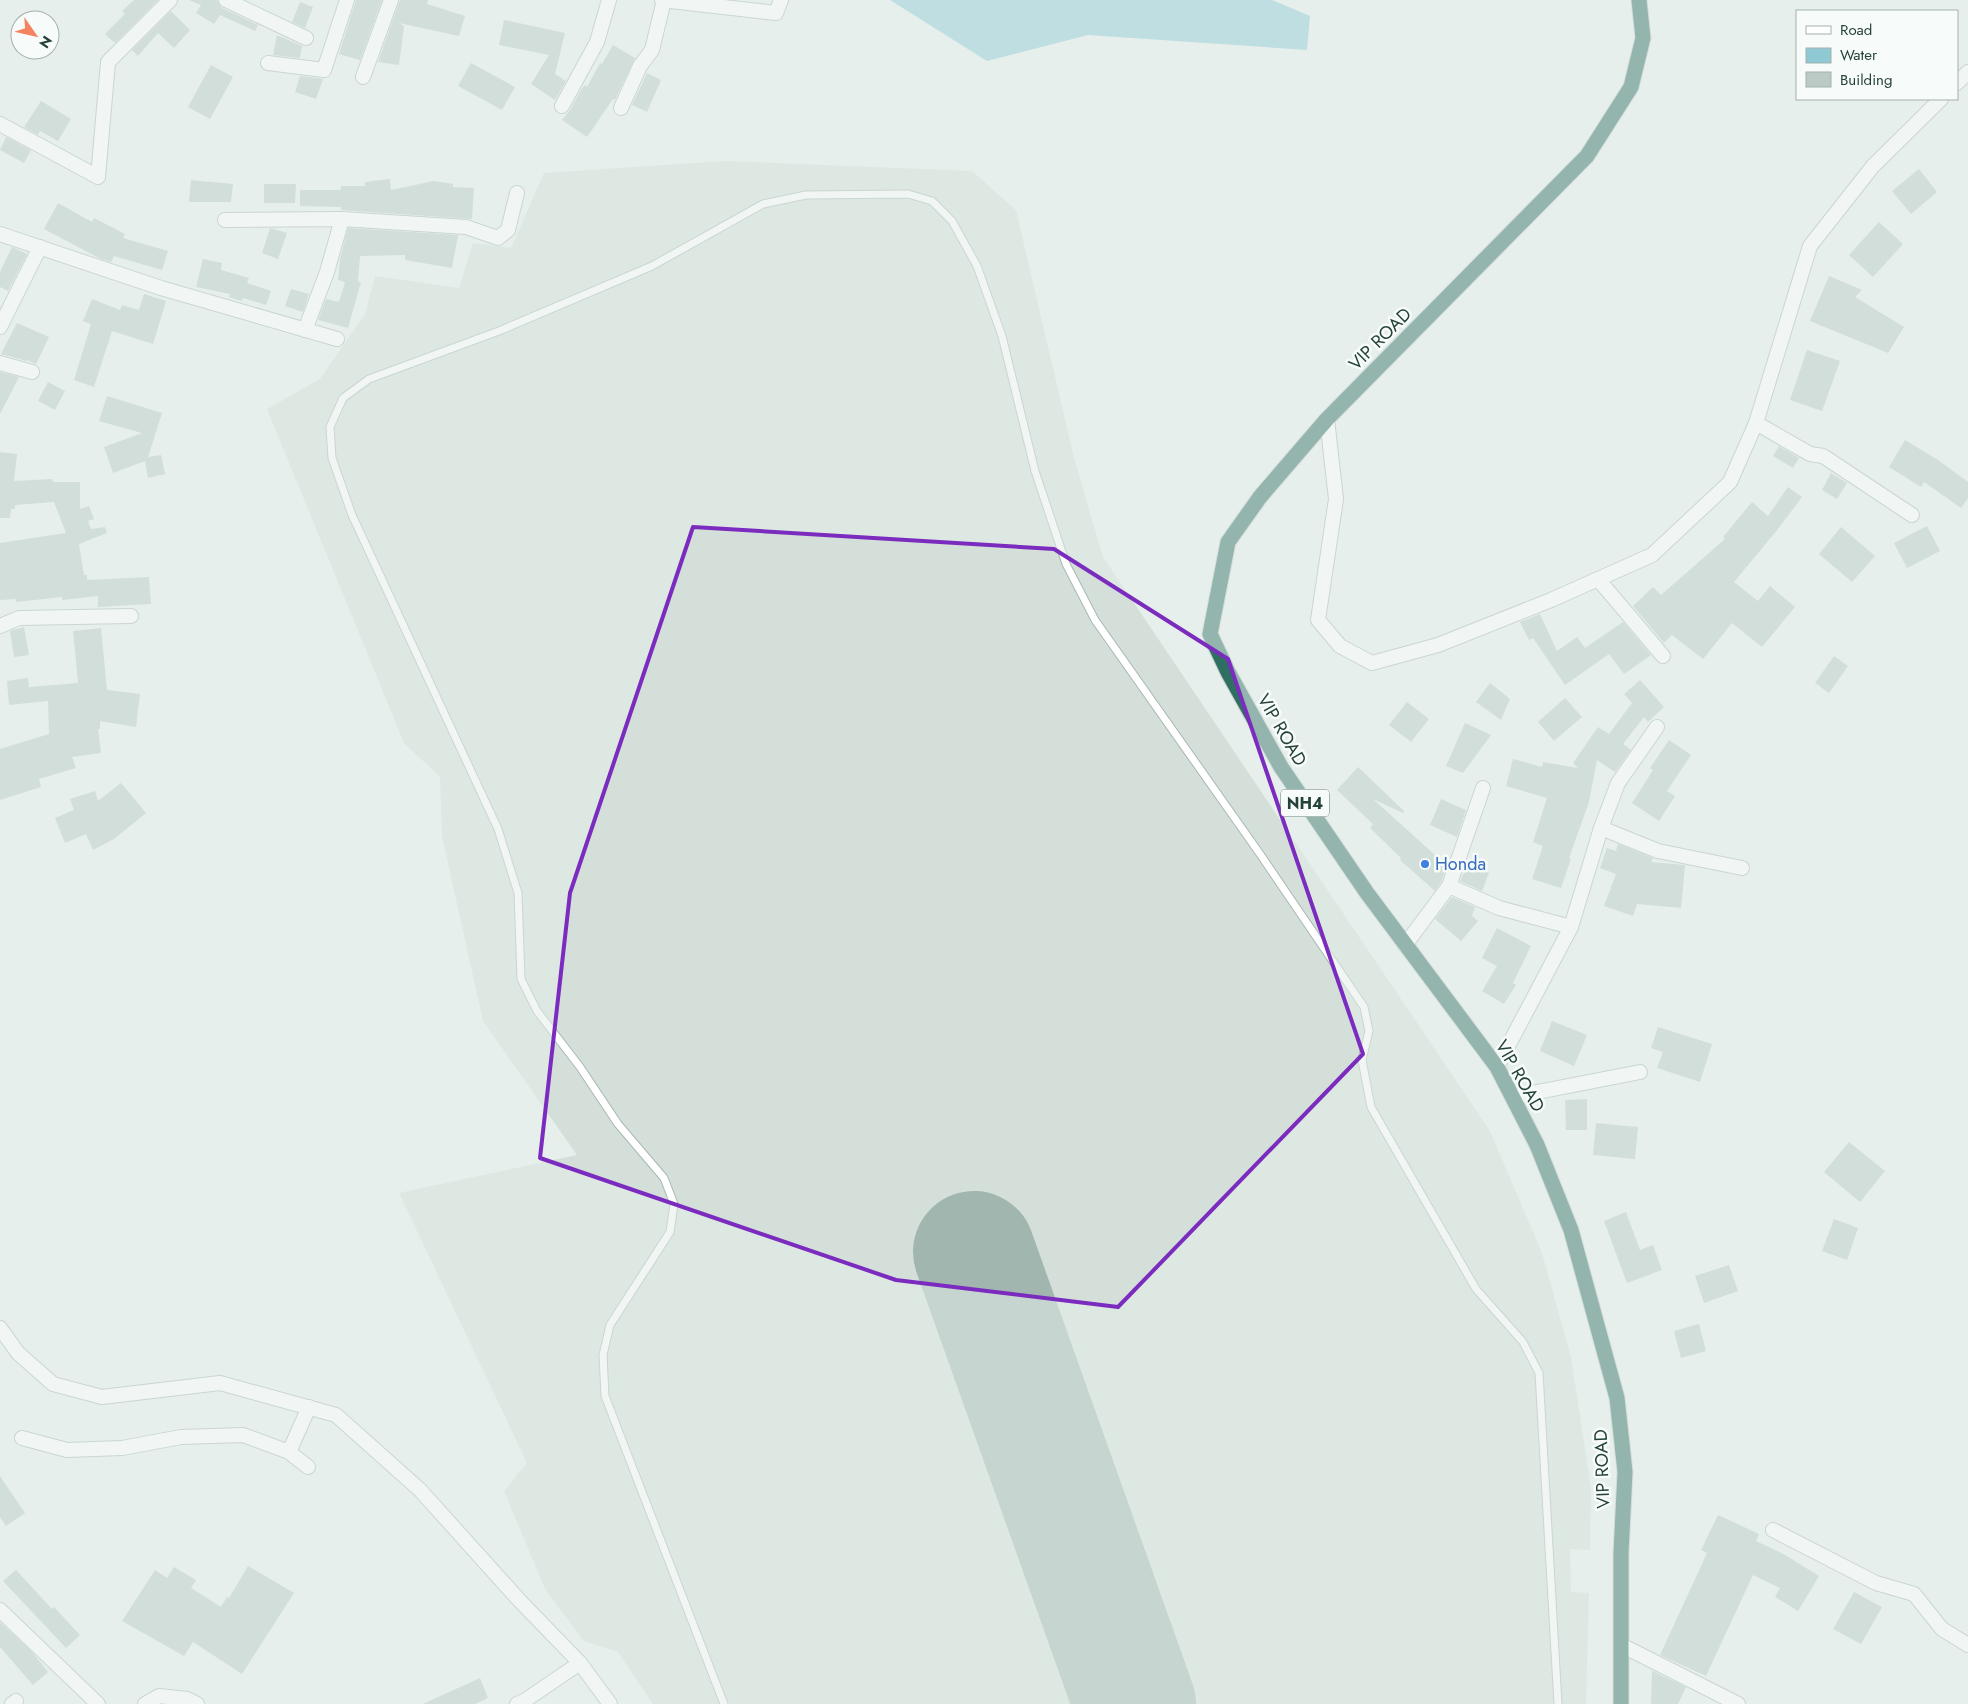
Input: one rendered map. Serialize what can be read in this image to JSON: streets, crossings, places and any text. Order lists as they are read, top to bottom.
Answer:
{
  "streets": {
    "highway": ["VIP ROAD", "NH4"]
  },
  "places": ["Honda"],
  "legend": ["Road", "Water", "Building"],
  "north": "bottom right"
}
